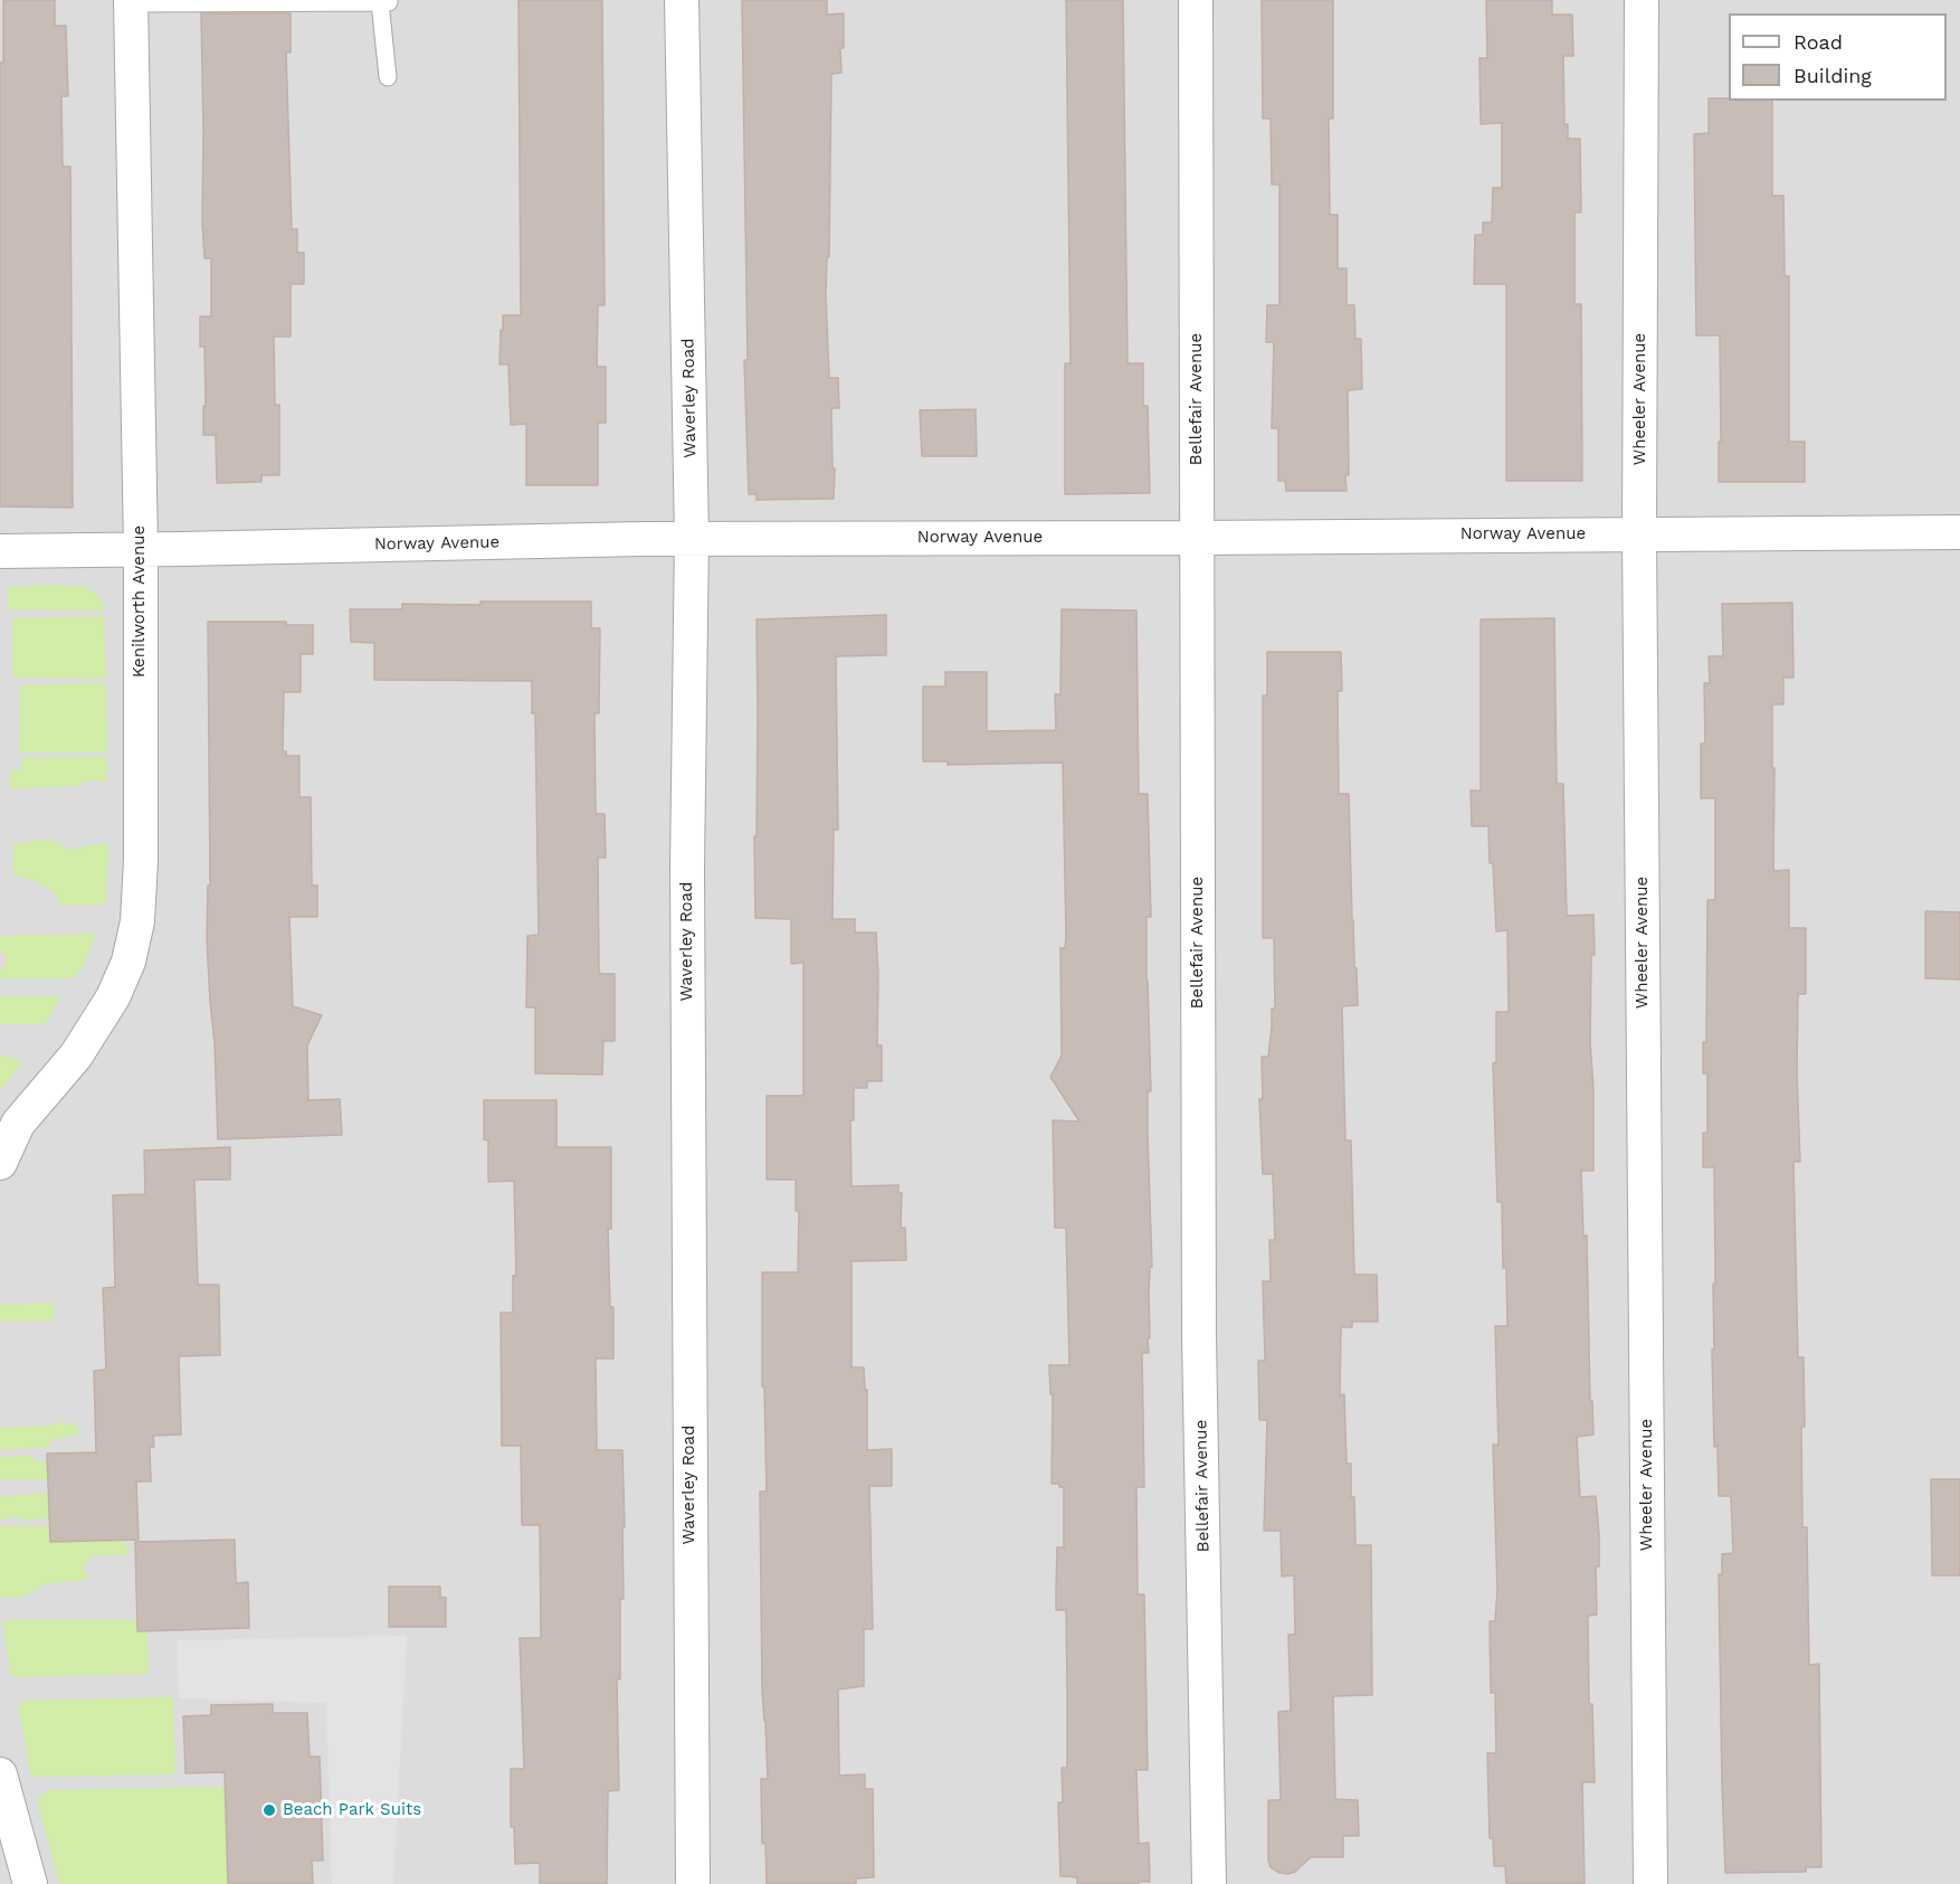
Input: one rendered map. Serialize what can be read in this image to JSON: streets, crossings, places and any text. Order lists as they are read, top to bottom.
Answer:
{
  "streets": {
    "street": [
      "Waverley Road",
      "Bellefair Avenue",
      "Wheeler Avenue",
      "Norway Avenue",
      "Kenilworth Avenue"
    ]
  },
  "crossings": [
    ["Waverley Road", "Norway Avenue"],
    ["Bellefair Avenue", "Norway Avenue"],
    ["Wheeler Avenue", "Norway Avenue"],
    ["Norway Avenue", "Kenilworth Avenue"]
  ],
  "places": ["Beach Park Suits"],
  "legend": ["Road", "Building"]
}
